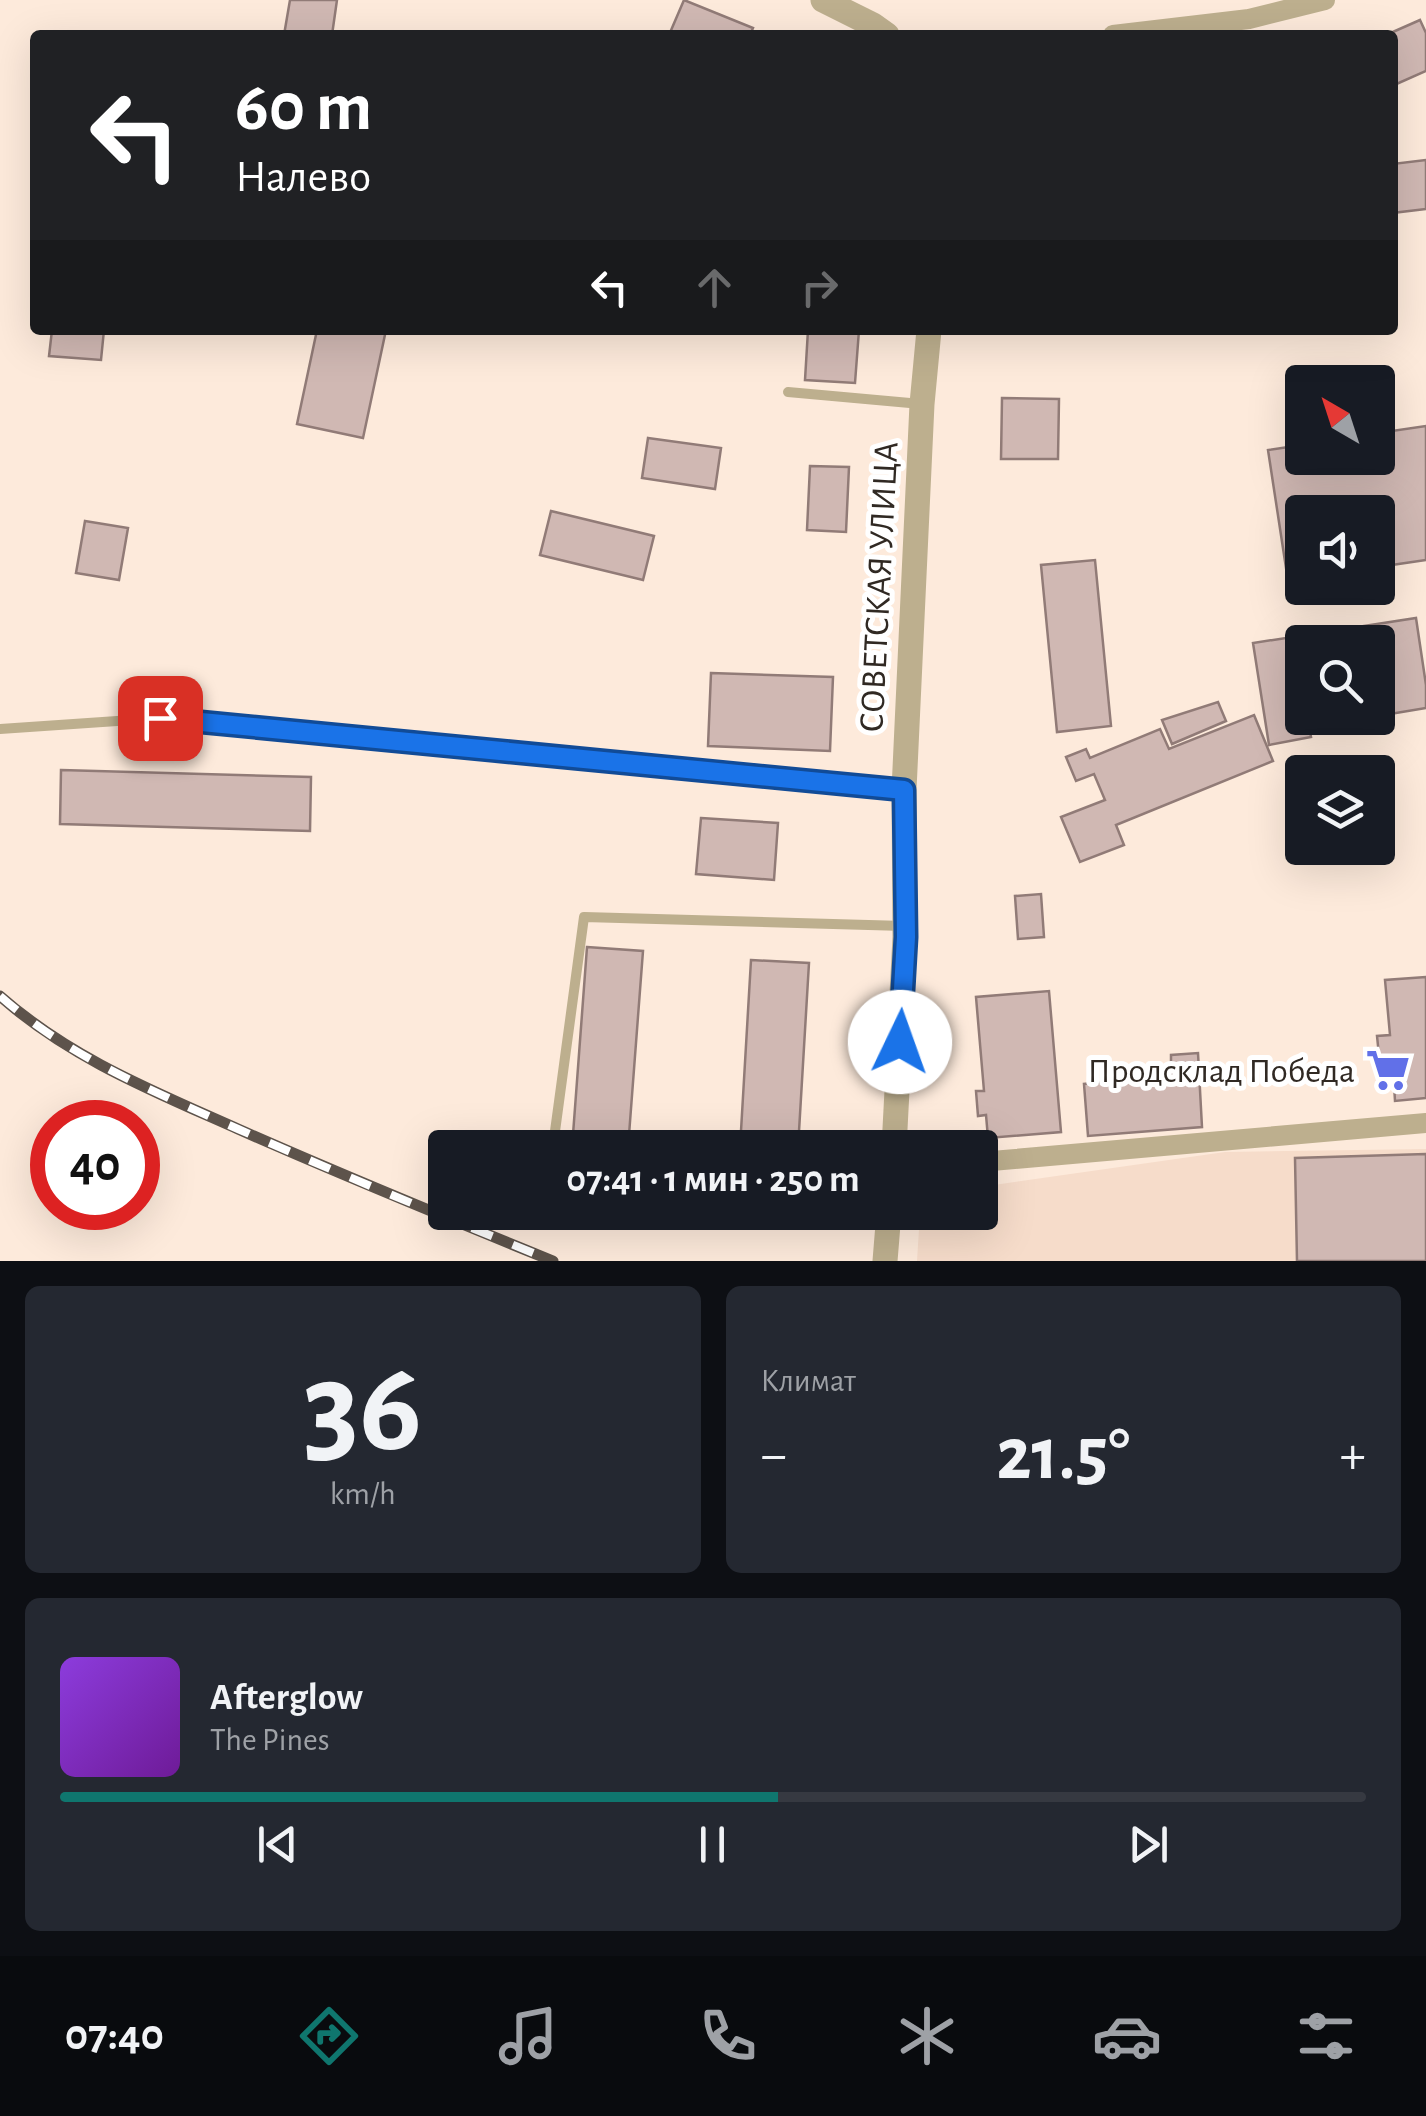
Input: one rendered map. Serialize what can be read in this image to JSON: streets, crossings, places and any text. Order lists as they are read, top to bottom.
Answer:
{
  "streets": {
    "street": ["СОВЕТСКАЯ УЛИЦА"]
  },
  "places": {
    "supermarket": ["Продсклад Победа"]
  },
  "north": "top left",
  "page": {
    "turn": ["60 m", "Налево"],
    "limit": "40",
    "trip": "07:41 · 1 мин · 250 m",
    "tile": [
      ["36", "km/h"],
      "Климат"
    ],
    "heat": ["−", "21.5°", "+"],
    "song": ["Afterglow", "The Pines"],
    "tabs": "07:40"
  }
}
